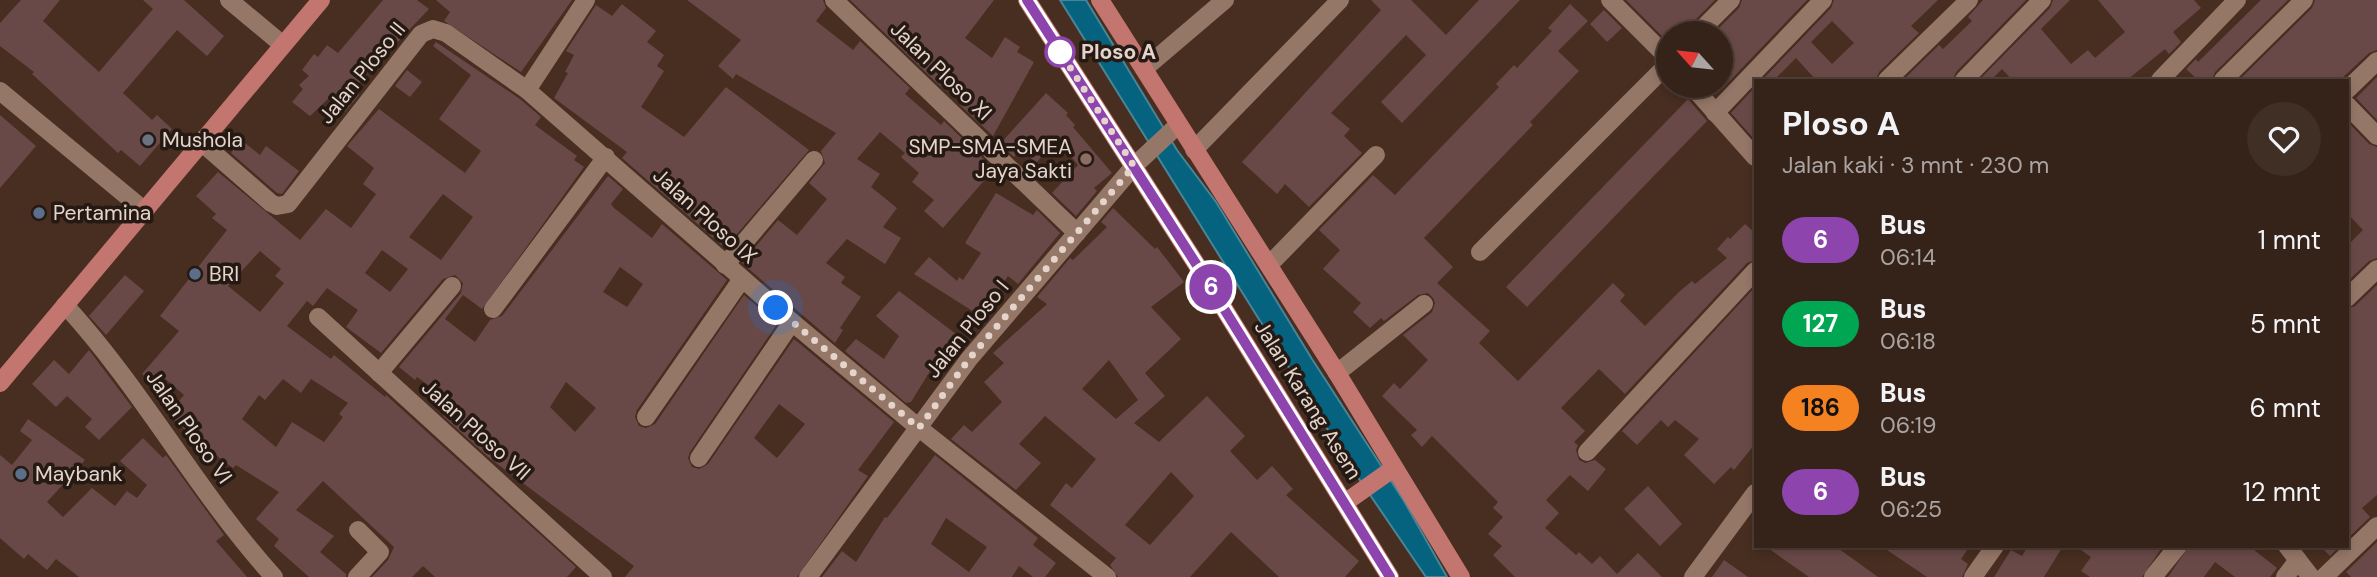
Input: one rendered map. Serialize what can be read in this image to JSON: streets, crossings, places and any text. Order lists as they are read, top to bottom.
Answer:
{
  "streets": {
    "main road": ["Jalan Karang Asem"],
    "street": [
      "Jalan Ploso XI",
      "Jalan Ploso II",
      "Jalan Ploso IX",
      "Jalan Ploso I",
      "Jalan Ploso VI",
      "Jalan Ploso VII"
    ]
  },
  "crossings": [
    ["Jalan Ploso XI", "Jalan Ploso I"],
    ["Jalan Ploso II", "Jalan Ploso IX"],
    ["Jalan Ploso IX", "Jalan Ploso I"],
    ["Jalan Ploso I", "Jalan Karang Asem"]
  ],
  "places": [
    "Ploso A",
    "Mushola",
    "SMP-SMA-SMEA Jaya Sakti",
    "Pertamina",
    "BRI",
    "Maybank"
  ],
  "lines": ["bus line 6"],
  "north": "top left",
  "page": {
    "on_map": "6",
    "heading": ["Ploso A", "Jalan kaki · 3 mnt · 230 m"],
    "list": [
      {
        "mark": "6",
        "name": "Bus",
        "note": "06:14",
        "value": "1 mnt"
      },
      {
        "mark": "127",
        "name": "Bus",
        "note": "06:18",
        "value": "5 mnt"
      },
      {
        "mark": "186",
        "name": "Bus",
        "note": "06:19",
        "value": "6 mnt"
      },
      {
        "mark": "6",
        "name": "Bus",
        "note": "06:25",
        "value": "12 mnt"
      }
    ]
  }
}
